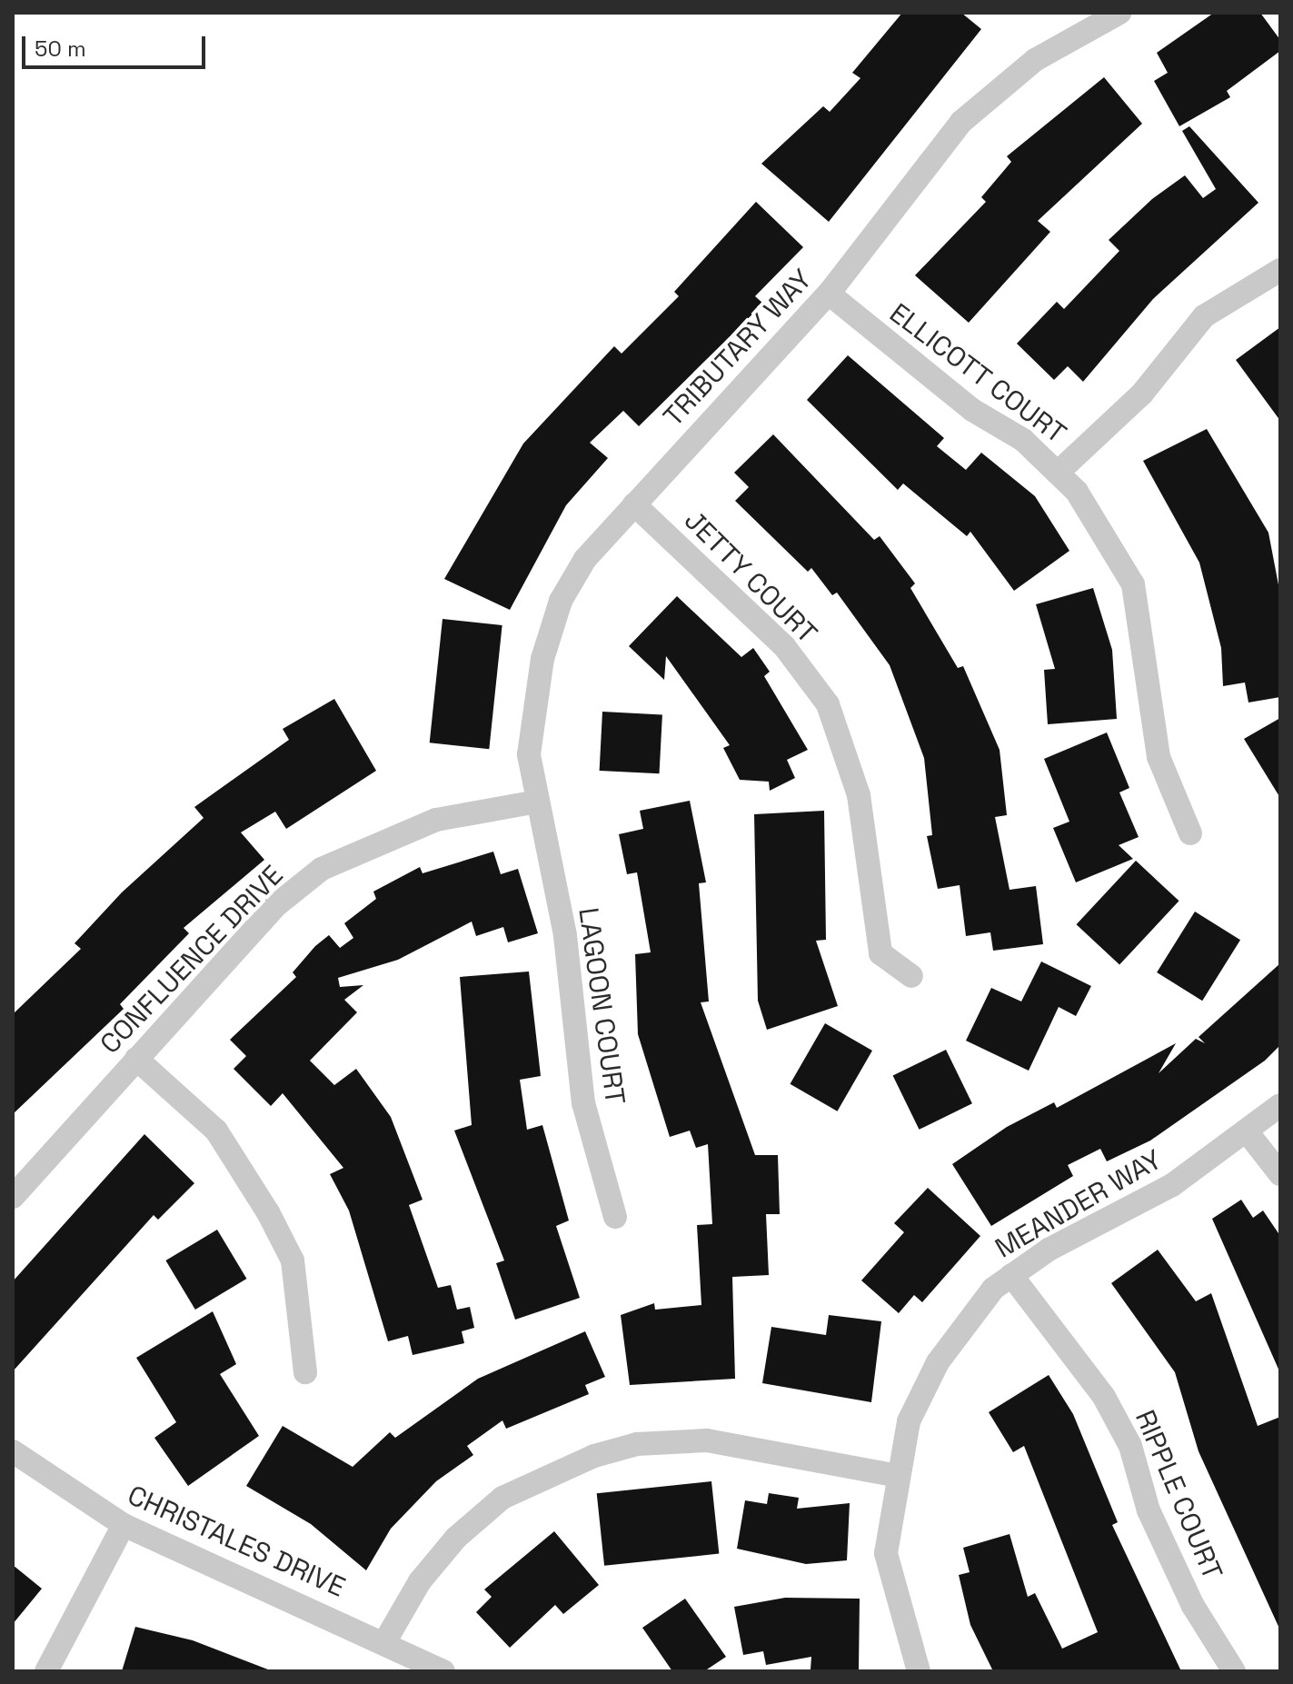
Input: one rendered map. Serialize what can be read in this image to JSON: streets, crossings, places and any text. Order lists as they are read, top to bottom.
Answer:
{
  "streets": {
    "street": [
      "TRIBUTARY WAY",
      "ELLICOTT COURT",
      "JETTY COURT",
      "CONFLUENCE DRIVE",
      "LAGOON COURT",
      "MEANDER WAY",
      "RIPPLE COURT",
      "CHRISTALES DRIVE"
    ]
  },
  "crossings": [
    ["TRIBUTARY WAY", "ELLICOTT COURT"],
    ["TRIBUTARY WAY", "JETTY COURT"],
    ["TRIBUTARY WAY", "CONFLUENCE DRIVE"],
    ["TRIBUTARY WAY", "LAGOON COURT"],
    ["CONFLUENCE DRIVE", "LAGOON COURT"],
    ["MEANDER WAY", "RIPPLE COURT"]
  ],
  "scale_bar": "50 m"
}
